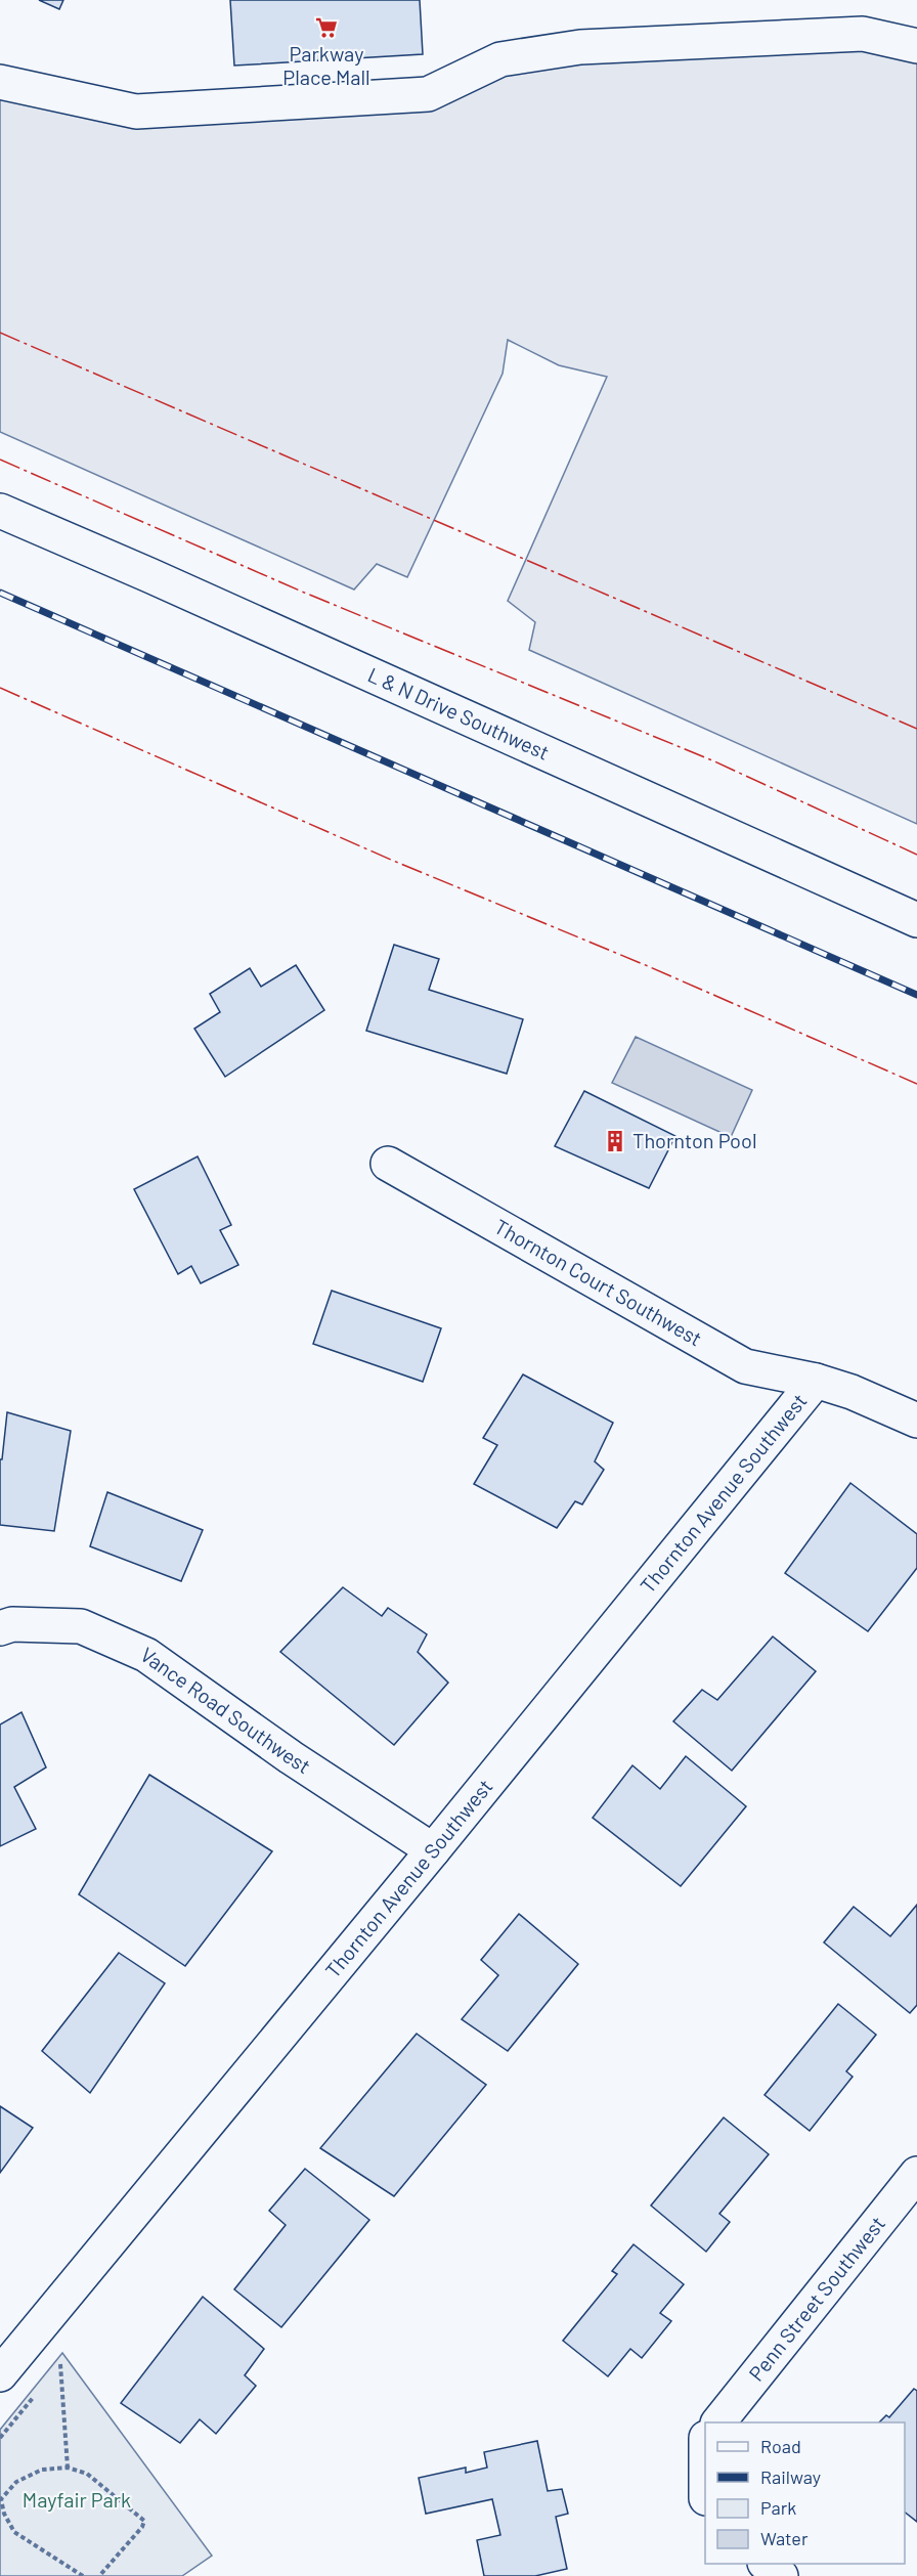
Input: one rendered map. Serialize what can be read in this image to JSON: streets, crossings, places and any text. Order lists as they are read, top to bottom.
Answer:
{
  "streets": {
    "street": [
      "L & N Drive Southwest",
      "Thornton Court Southwest",
      "Thornton Avenue Southwest",
      "Vance Road Southwest",
      "Penn Street Southwest"
    ]
  },
  "crossings": [
    ["Thornton Court Southwest", "Thornton Avenue Southwest"],
    ["Thornton Avenue Southwest", "Vance Road Southwest"]
  ],
  "parks": ["Mayfair Park"],
  "places": {
    "supermarket": ["Parkway Place Mall"],
    "building": ["Thornton Pool"]
  },
  "legend": [
    "Road",
    "Railway",
    "Park",
    "Water"
  ]
}
